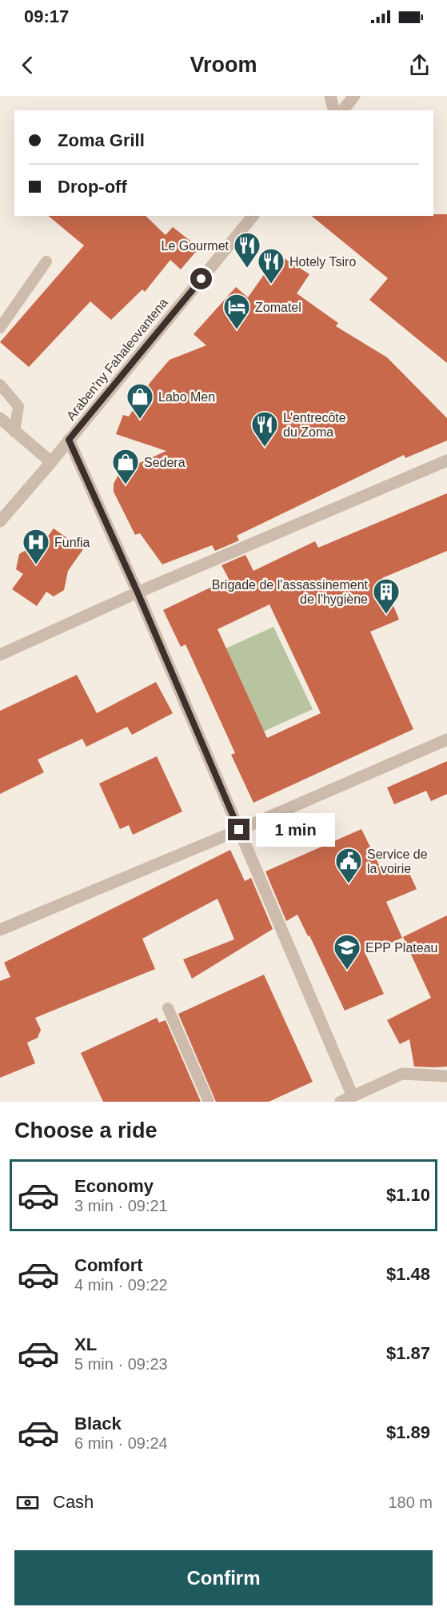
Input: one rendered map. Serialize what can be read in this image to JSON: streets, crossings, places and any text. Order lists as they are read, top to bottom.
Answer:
{
  "streets": {
    "street": ["Araben'ny Fahaleovantena"]
  },
  "places": {
    "restaurant": ["Le Gourmet", "Hotely Tsiro", "L'entrecôte du Zoma"],
    "hotel": ["Zomatel"],
    "shop": ["Labo Men", "Sedera"],
    "hospital": ["Funfia"],
    "building": ["Brigade de l'assassinement de l'hygiène"],
    "public building": ["Service de la voirie"],
    "school or university": ["EPP Plateau"]
  },
  "page": {
    "status": "09:17",
    "header": "Vroom",
    "banner": ["Zoma Grill", "Drop-off"],
    "bubble": "1 min",
    "heading": "Choose a ride",
    "list": [
      {
        "name": "Economy",
        "note": "3 min · 09:21",
        "value": "$1.10"
      },
      {
        "name": "Comfort",
        "note": "4 min · 09:22",
        "value": "$1.48"
      },
      {
        "name": "XL",
        "note": "5 min · 09:23",
        "value": "$1.87"
      },
      {
        "name": "Black",
        "note": "6 min · 09:24",
        "value": "$1.89"
      }
    ],
    "pay": ["Cash", "180 m"],
    "buttons": "Confirm"
  }
}
